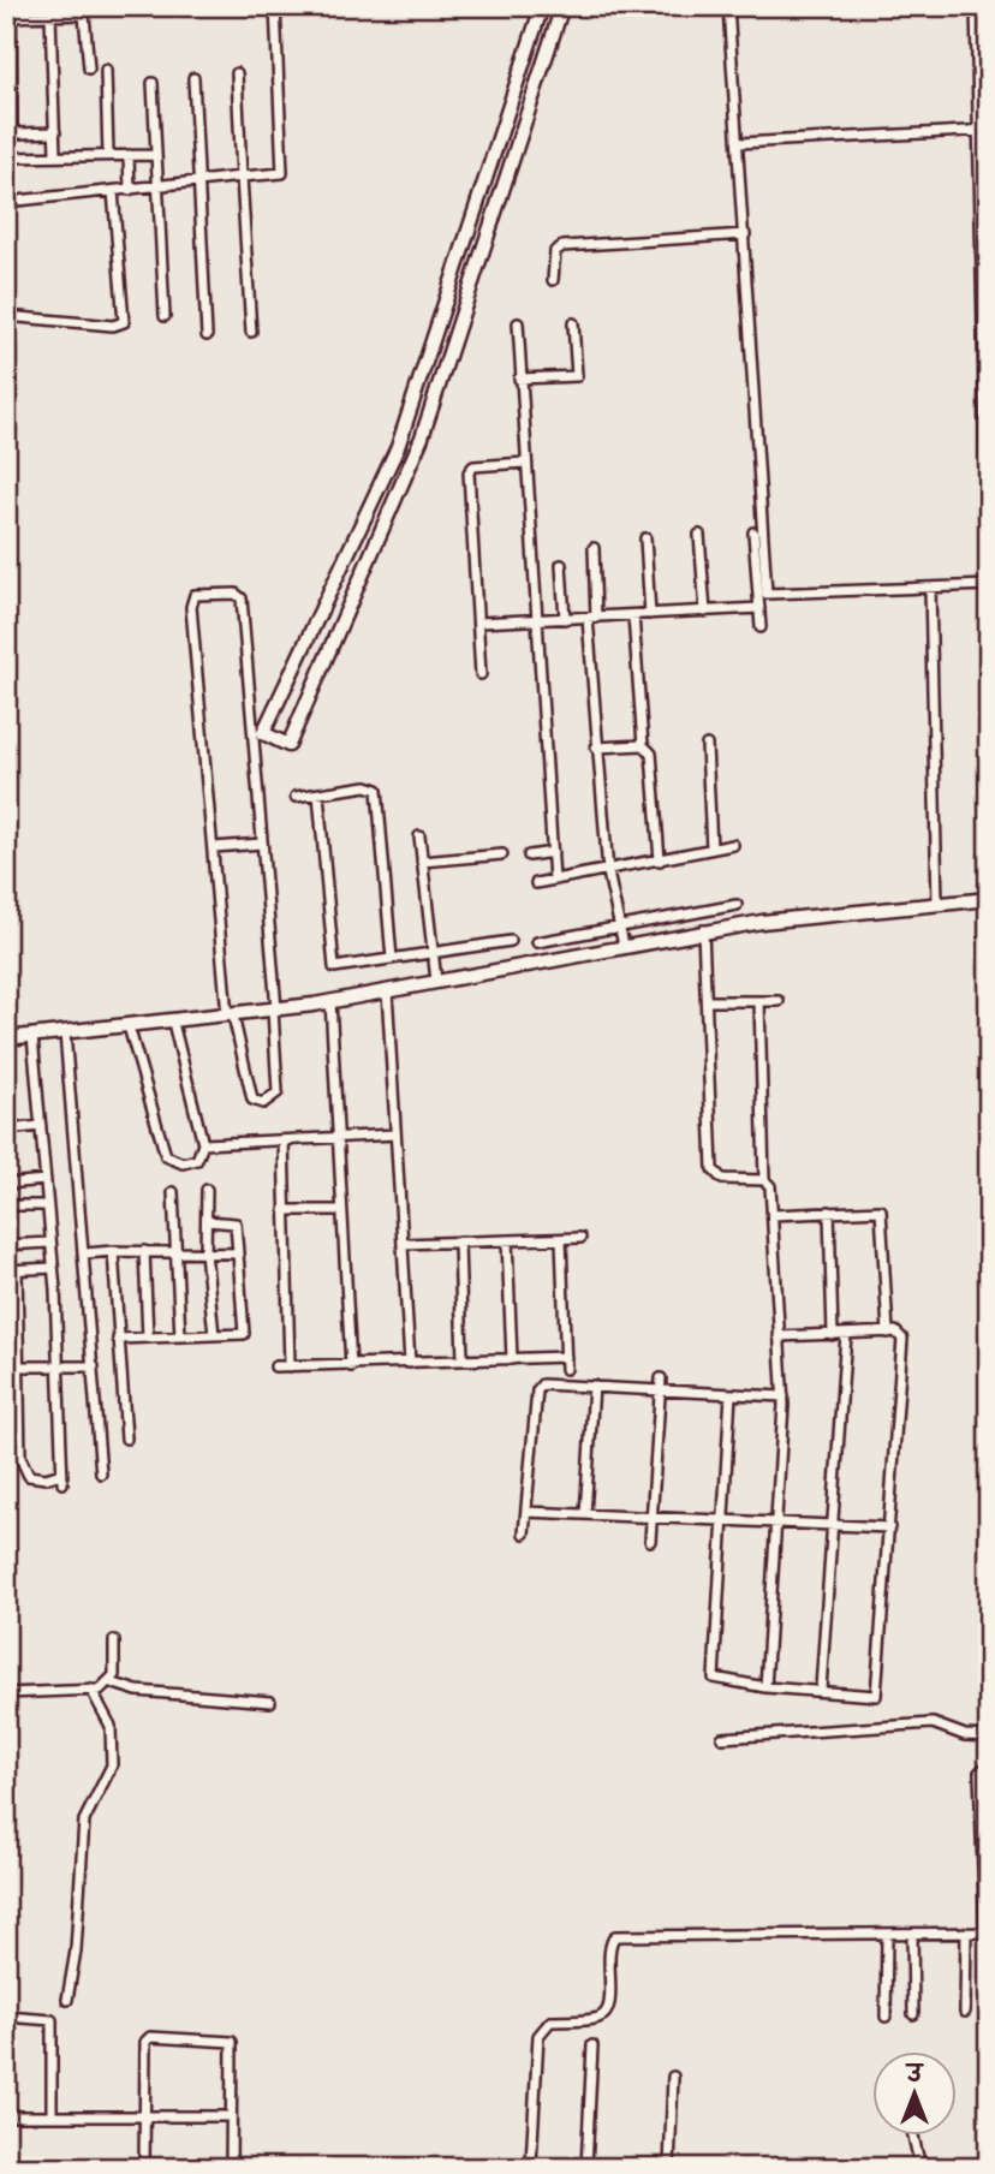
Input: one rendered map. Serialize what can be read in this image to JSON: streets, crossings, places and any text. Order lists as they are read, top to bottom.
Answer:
{
  "north": "top"
}
